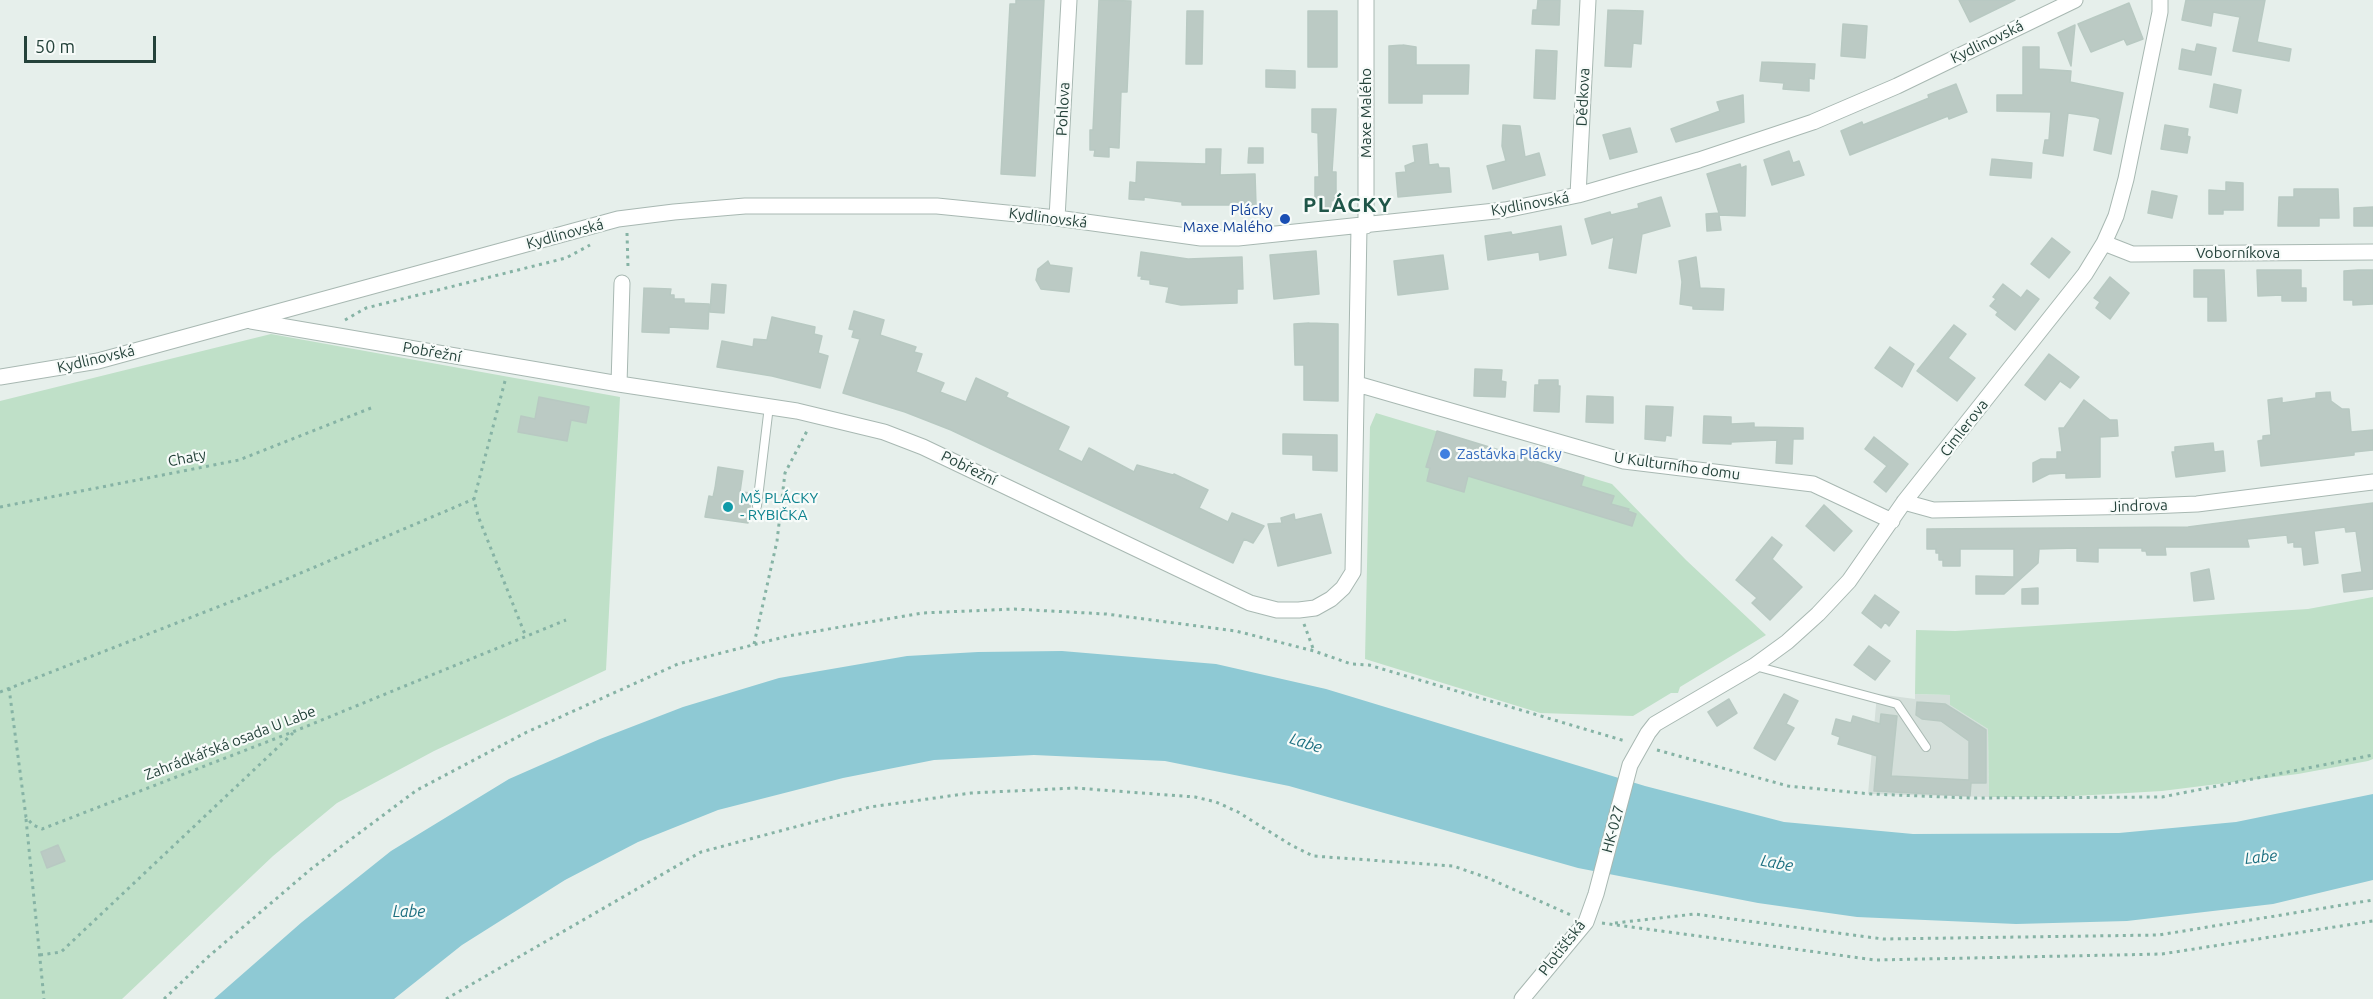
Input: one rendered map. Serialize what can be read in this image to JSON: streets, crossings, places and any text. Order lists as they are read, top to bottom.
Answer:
{
  "streets": {
    "street": [
      "Kydlinovská",
      "Dědkova",
      "Pohlova",
      "Maxe Malého",
      "Voborníkova",
      "Pobřežní",
      "Cimlerova",
      "U Kulturního domu",
      "Jindrova",
      "HK-027",
      "Plotišťská"
    ],
    "path": ["Chaty", "Zahrádkářská osada U Labe"]
  },
  "crossings": [
    ["Kydlinovská", "Dědkova"],
    ["Kydlinovská", "Pohlova"],
    ["Kydlinovská", "Maxe Malého"],
    ["Kydlinovská", "Pobřežní"],
    ["Maxe Malého", "Pobřežní"],
    ["Voborníkova", "Cimlerova"],
    ["Pobřežní", "U Kulturního domu"],
    ["Cimlerova", "U Kulturního domu"],
    ["Cimlerova", "Jindrova"],
    ["Cimlerova", "HK-027"],
    ["HK-027", "Plotišťská"]
  ],
  "districts": ["PLÁCKY"],
  "water": ["Labe"],
  "places": ["Plácky Maxe Malého", "Zastávka Plácky", "MŠ PLÁCKY - RYBIČKA"],
  "scale_bar": "50 m"
}
